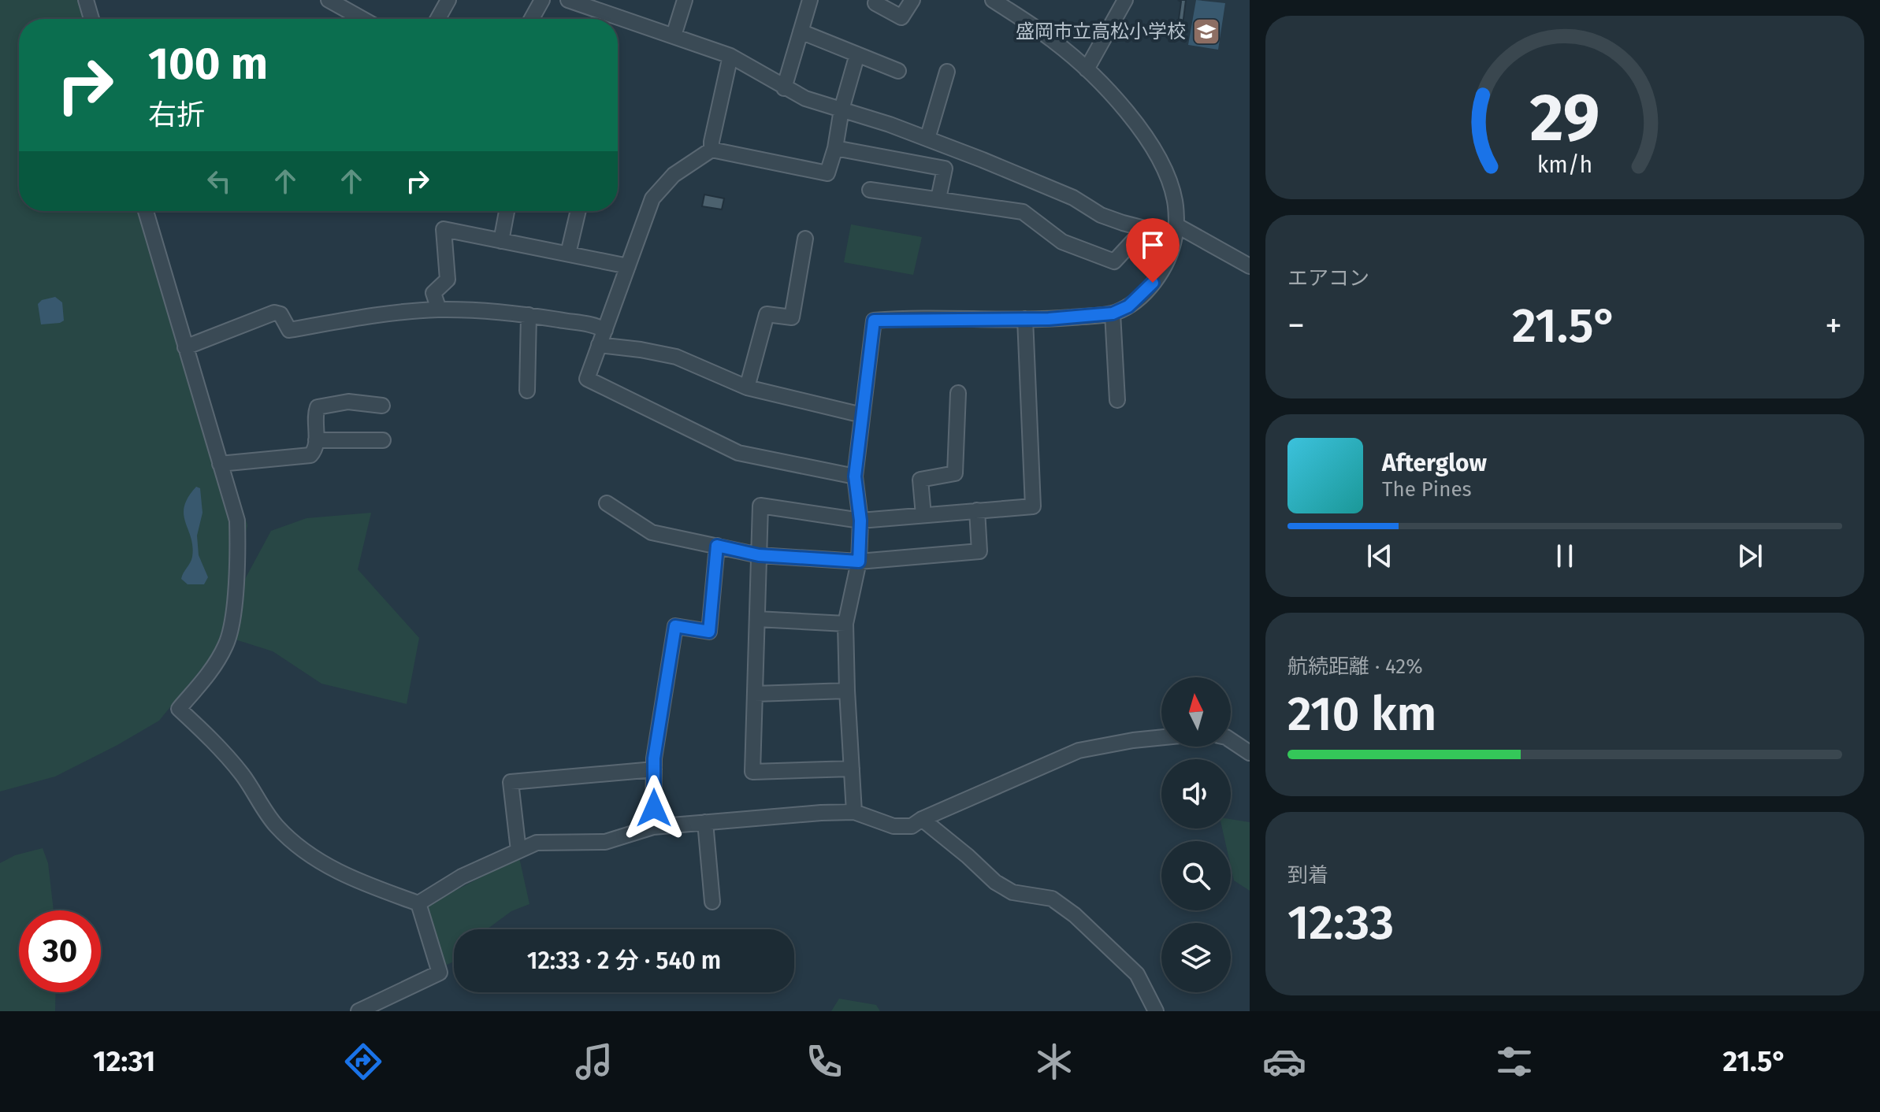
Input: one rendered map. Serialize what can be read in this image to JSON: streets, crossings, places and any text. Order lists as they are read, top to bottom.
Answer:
{
  "places": {
    "school or university": ["盛岡市立高松小学校"]
  },
  "north": "top",
  "page": {
    "turn": ["100 m", "右折"],
    "tile": [
      "エアコン",
      ["航続距離 · 42%", "210 km"],
      ["到着", "12:33"]
    ],
    "heat": ["−", "21.5°", "+"],
    "song": ["Afterglow", "The Pines"],
    "limit": "30",
    "trip": "12:33 · 2 分 · 540 m",
    "tabs": ["12:31", "21.5°"],
    "gauge": ["29", "km/h"]
  }
}
